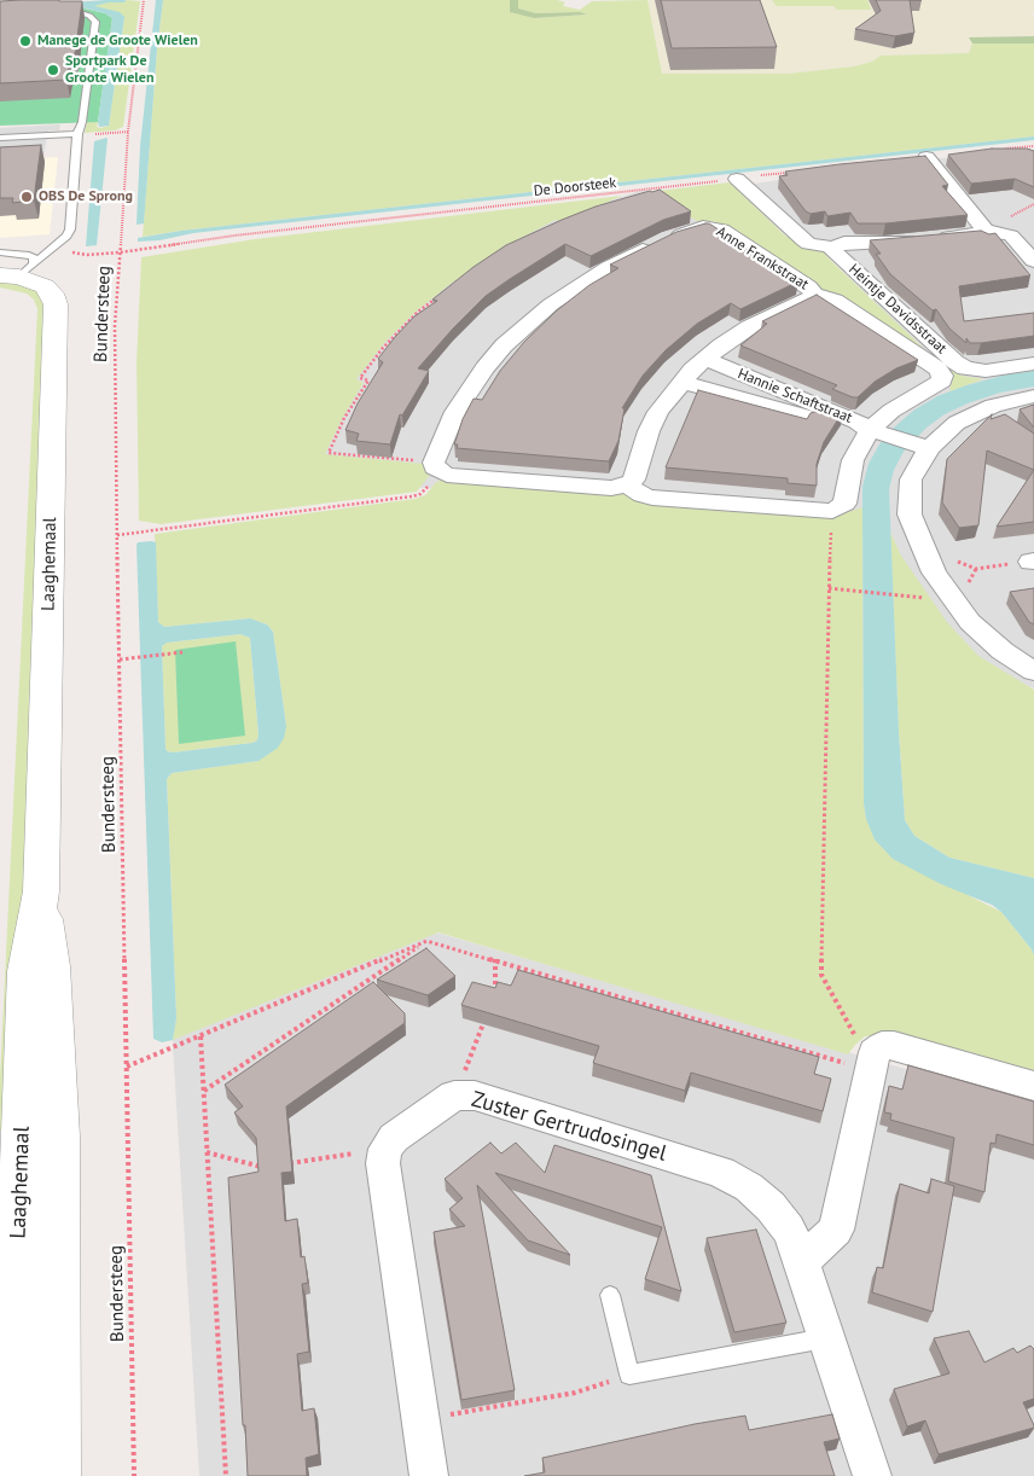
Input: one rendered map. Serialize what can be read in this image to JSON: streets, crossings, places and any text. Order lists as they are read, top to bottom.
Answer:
{
  "streets": {
    "street": [
      "Anne Frankstraat",
      "Heintje Davidsstraat",
      "Hannie Schaftstraat",
      "Laaghemaal",
      "Zuster Gertrudosingel"
    ],
    "path": ["De Doorsteek", "Bundersteeg"]
  },
  "crossings": [
    ["De Doorsteek", "Heintje Davidsstraat"],
    ["De Doorsteek", "Bundersteeg"],
    ["Anne Frankstraat", "Hannie Schaftstraat"]
  ],
  "places": ["Manege de Groote Wielen", "Sportpark De Groote Wielen", "OBS De Sprong"]
}
